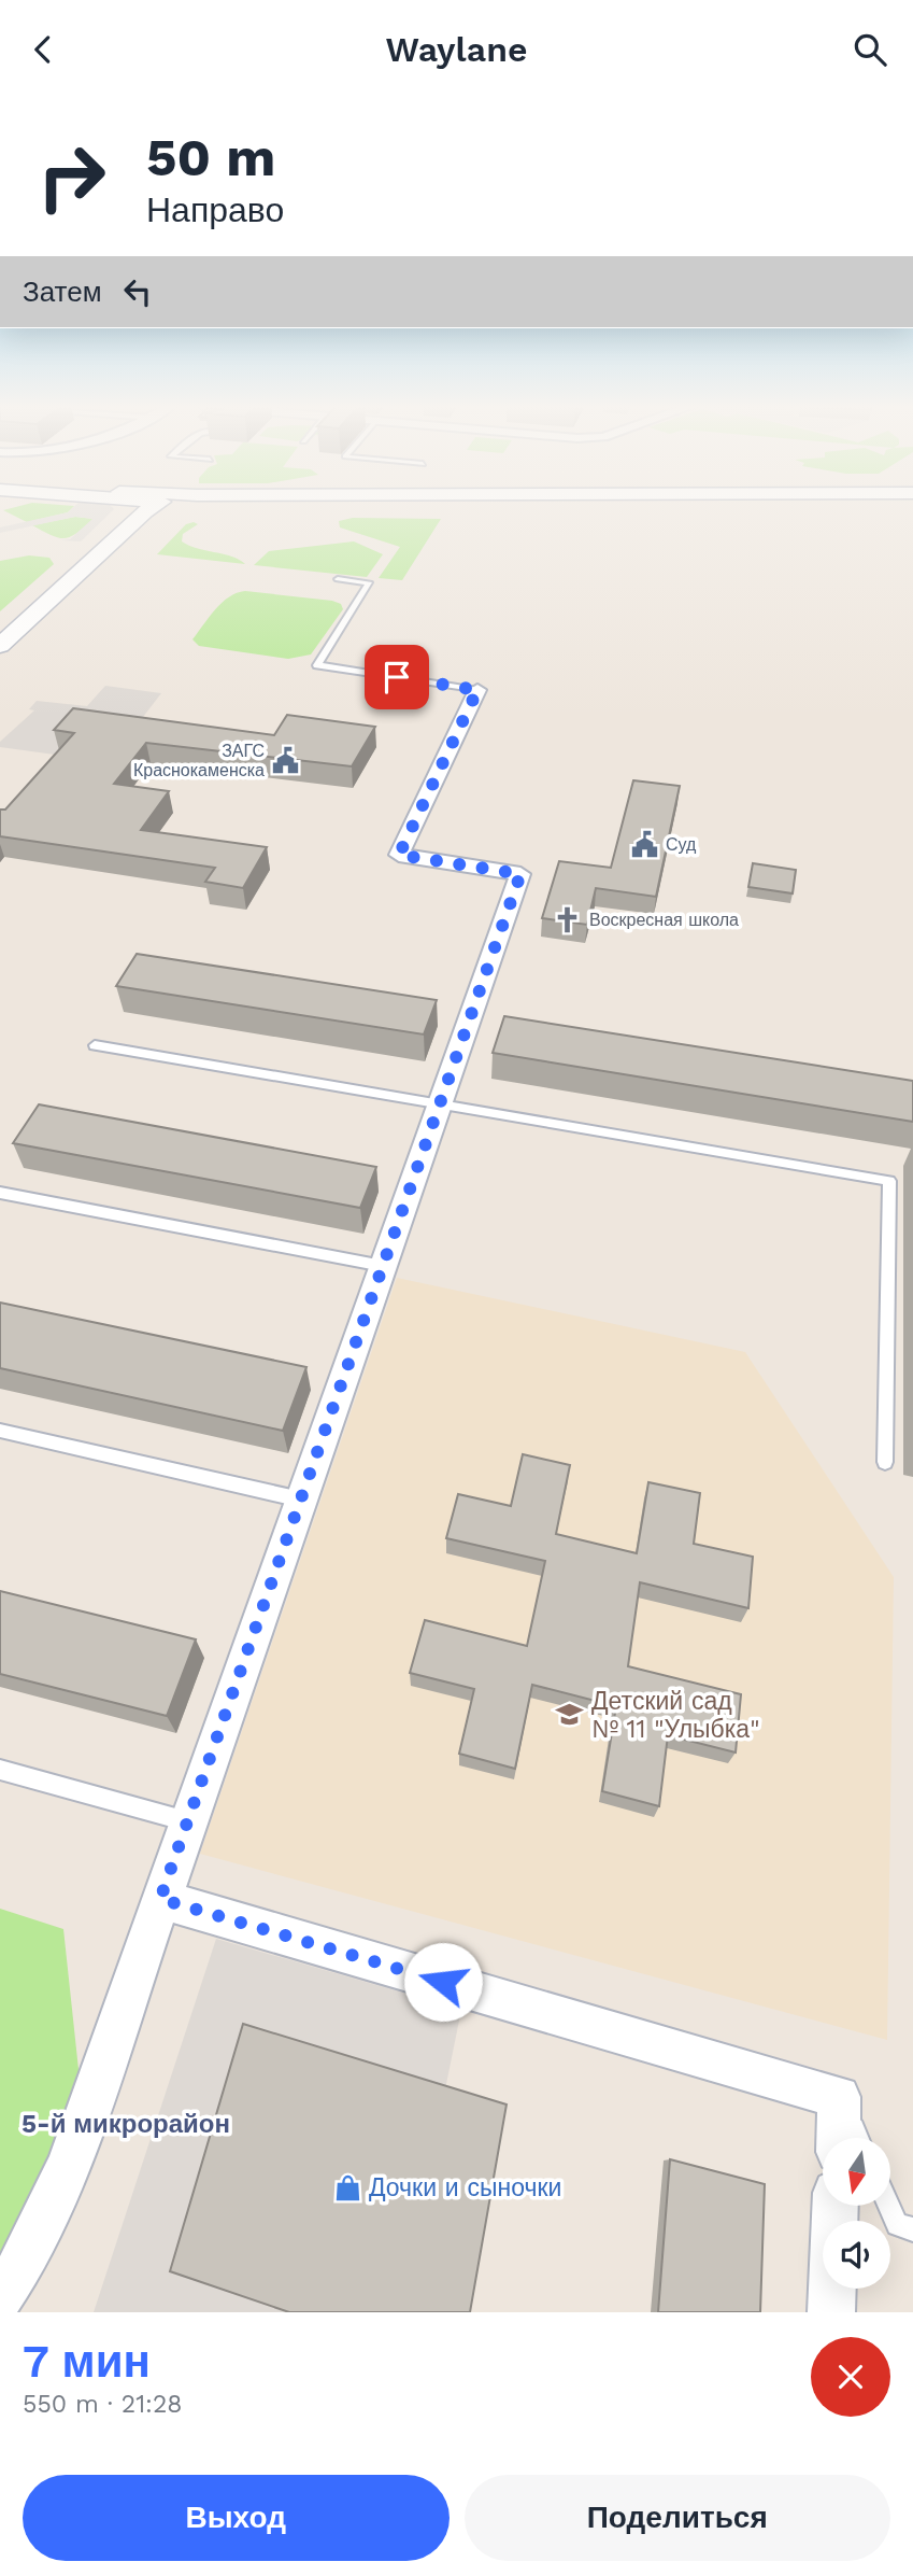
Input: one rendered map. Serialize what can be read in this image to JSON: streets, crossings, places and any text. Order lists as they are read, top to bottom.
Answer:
{
  "districts": ["5-й микрорайон"],
  "places": {
    "public building": ["ЗАГС Краснокаменска", "Суд"],
    "church": ["Воскресная школа"],
    "school or university": ["Детский сад № 11 \"Улыбка\""],
    "shop": ["Дочки и сыночки"]
  },
  "north": "bottom",
  "page": {
    "header": "Waylane",
    "turn": ["50 m", "Направо"],
    "then": "Затем",
    "heading": ["7 мин", "550 m · 21:28"],
    "buttons": ["Выход", "Поделиться"]
  }
}
